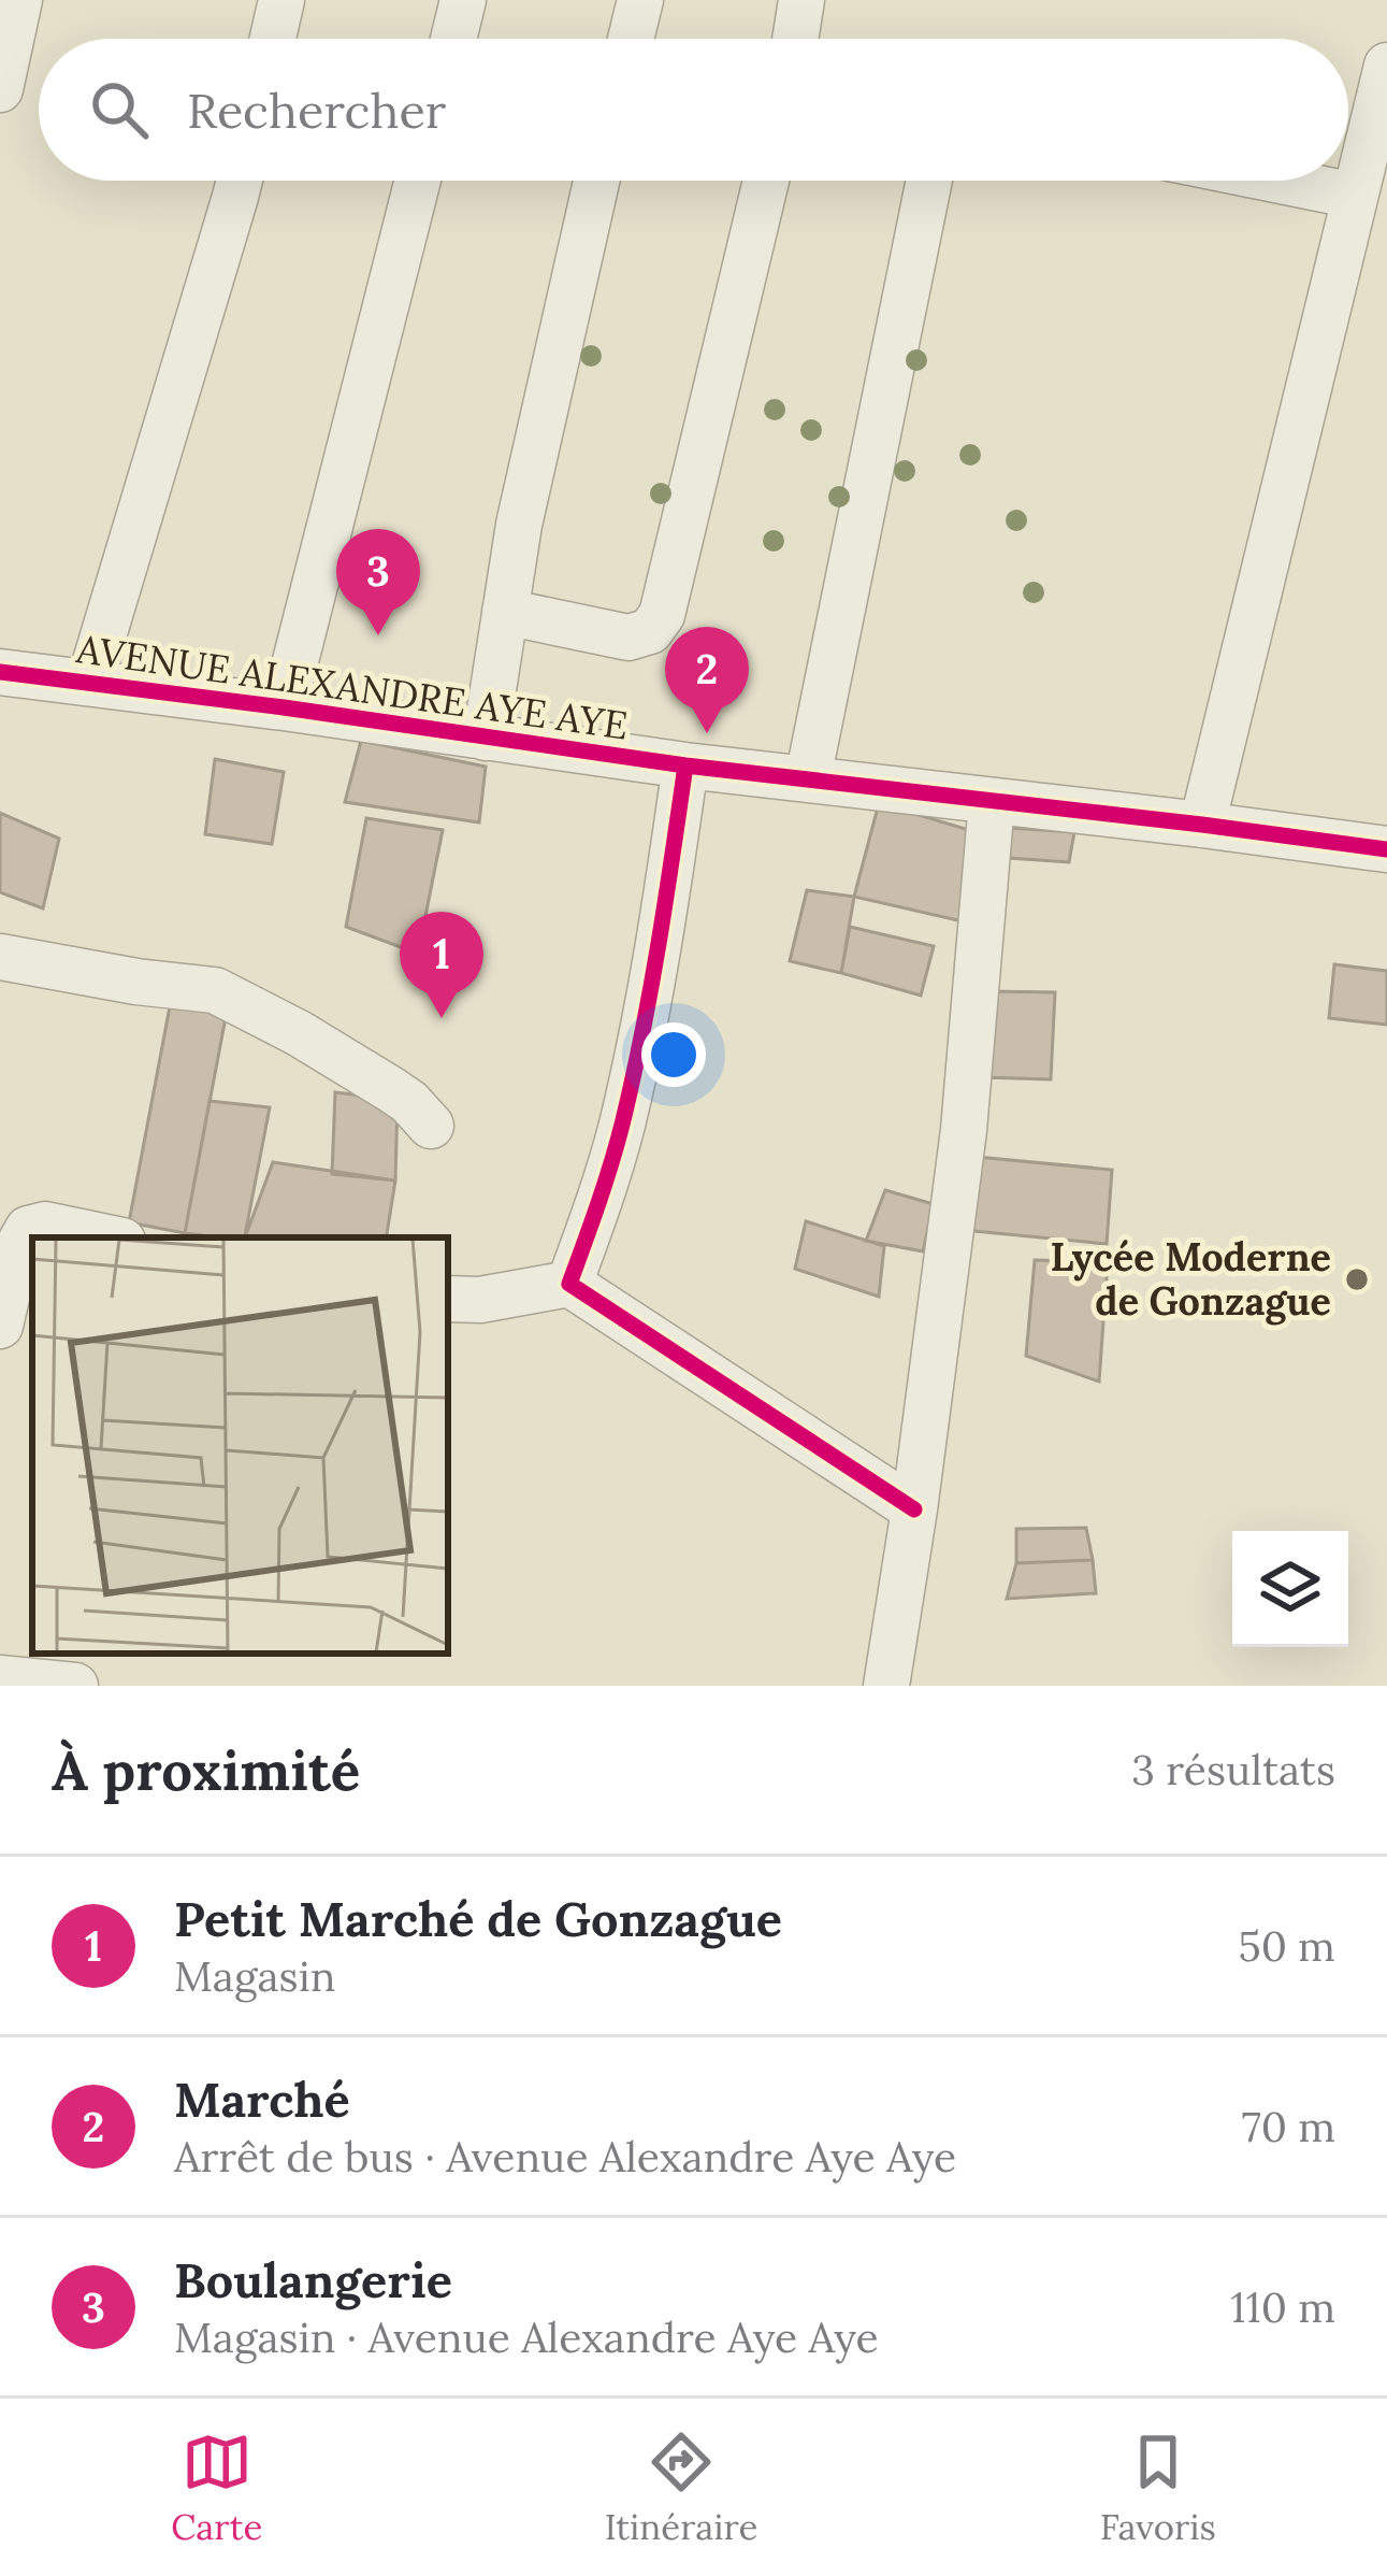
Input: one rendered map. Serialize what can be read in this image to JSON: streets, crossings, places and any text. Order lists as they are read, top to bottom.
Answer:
{
  "streets": {
    "street": ["AVENUE ALEXANDRE AYE AYE"]
  },
  "places": ["Lycée Moderne de Gonzague"],
  "page": {
    "search": "Rechercher",
    "pins": ["3", "2", "1"],
    "heading": ["À proximité", "3 résultats"],
    "list": [
      {
        "mark": "1",
        "name": "Petit Marché de Gonzague",
        "note": "Magasin",
        "value": "50 m"
      },
      {
        "mark": "2",
        "name": "Marché",
        "note": "Arrêt de bus · Avenue Alexandre Aye Aye",
        "value": "70 m"
      },
      {
        "mark": "3",
        "name": "Boulangerie",
        "note": "Magasin · Avenue Alexandre Aye Aye",
        "value": "110 m"
      }
    ],
    "nav": ["Carte", "Itinéraire", "Favoris"]
  }
}
